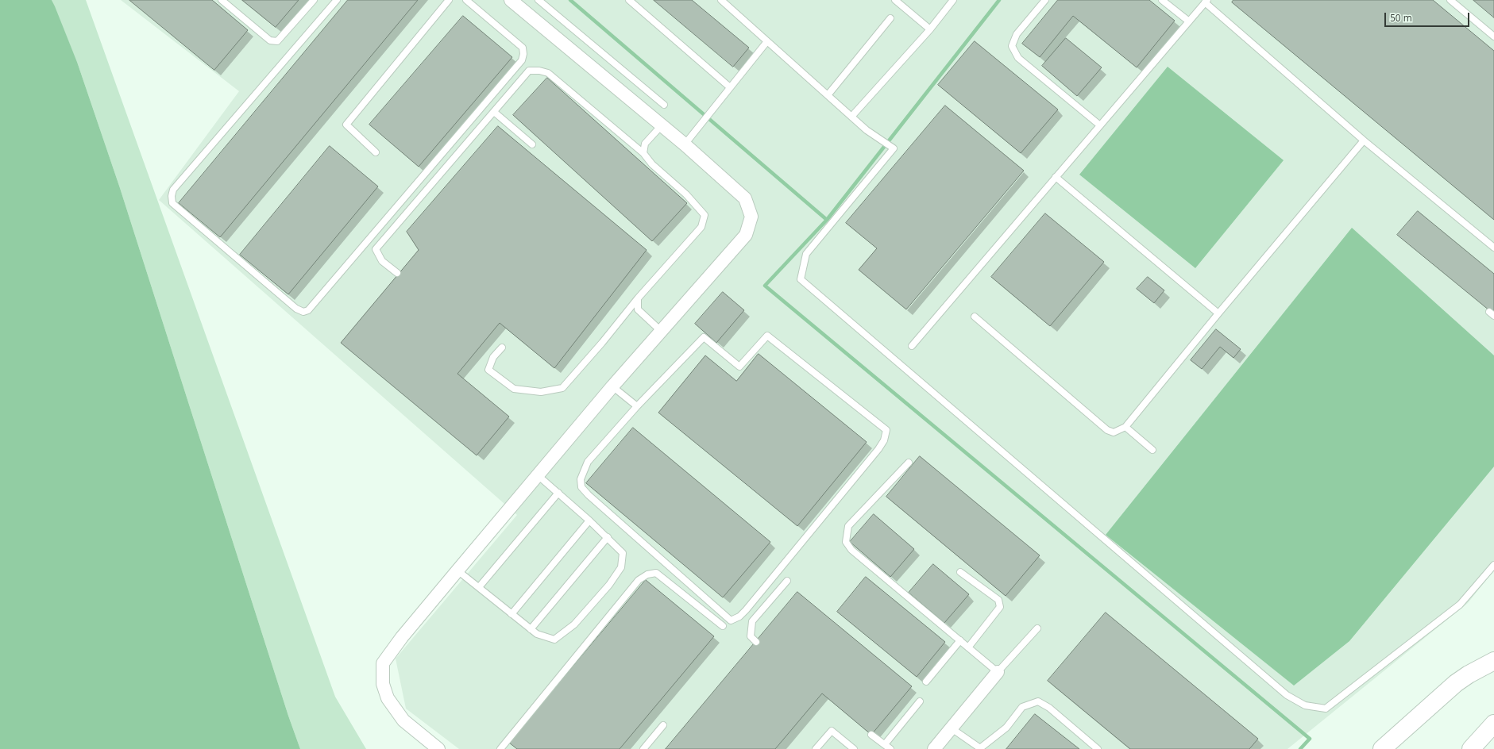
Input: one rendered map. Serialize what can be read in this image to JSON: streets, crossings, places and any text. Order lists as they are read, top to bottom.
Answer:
{
  "scale_bar": "50 m"
}
